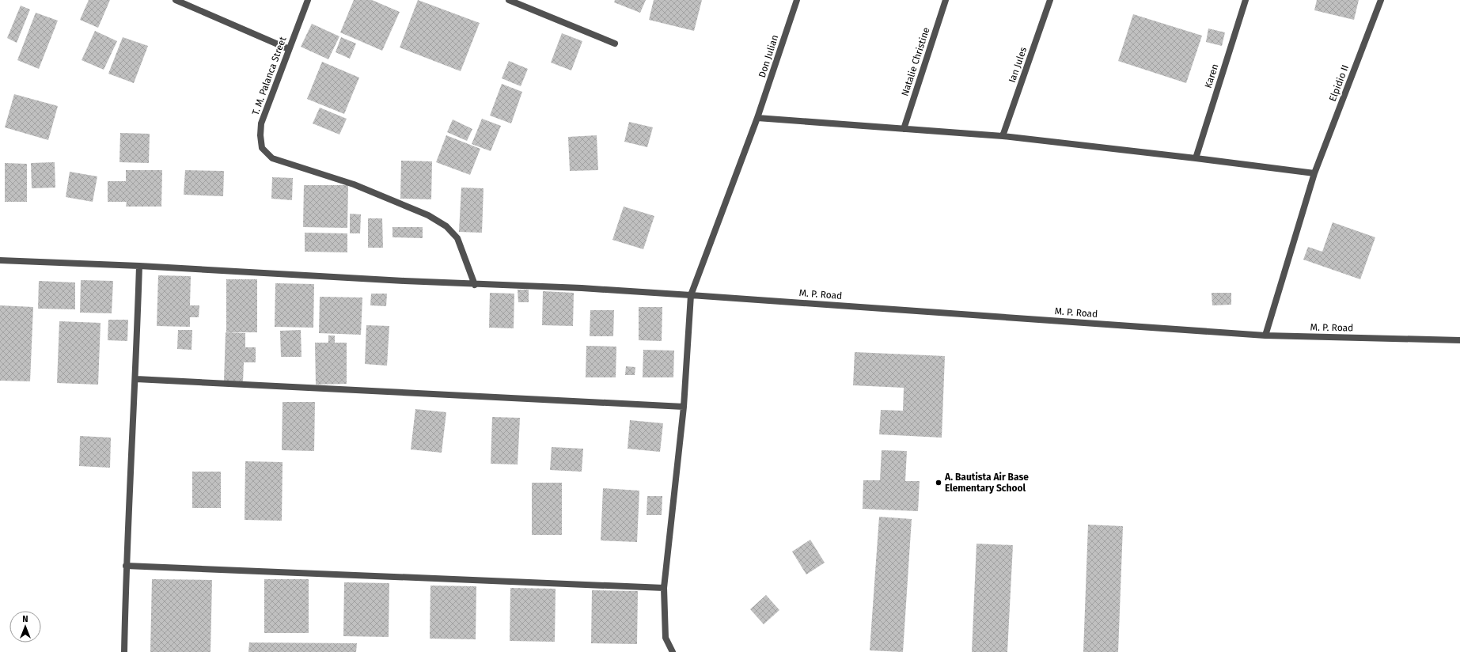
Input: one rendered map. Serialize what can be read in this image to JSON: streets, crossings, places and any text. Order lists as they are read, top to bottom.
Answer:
{
  "streets": {
    "street": [
      "Don Julian",
      "Natalie Christine",
      "Ian Jules",
      "T. M. Palanca Street",
      "Karen",
      "Elpidio II",
      "M. P. Road"
    ]
  },
  "crossings": [
    ["Don Julian", "M. P. Road"],
    ["T. M. Palanca Street", "M. P. Road"],
    ["Elpidio II", "M. P. Road"]
  ],
  "places": ["A. Bautista Air Base Elementary School"],
  "north": "top"
}
